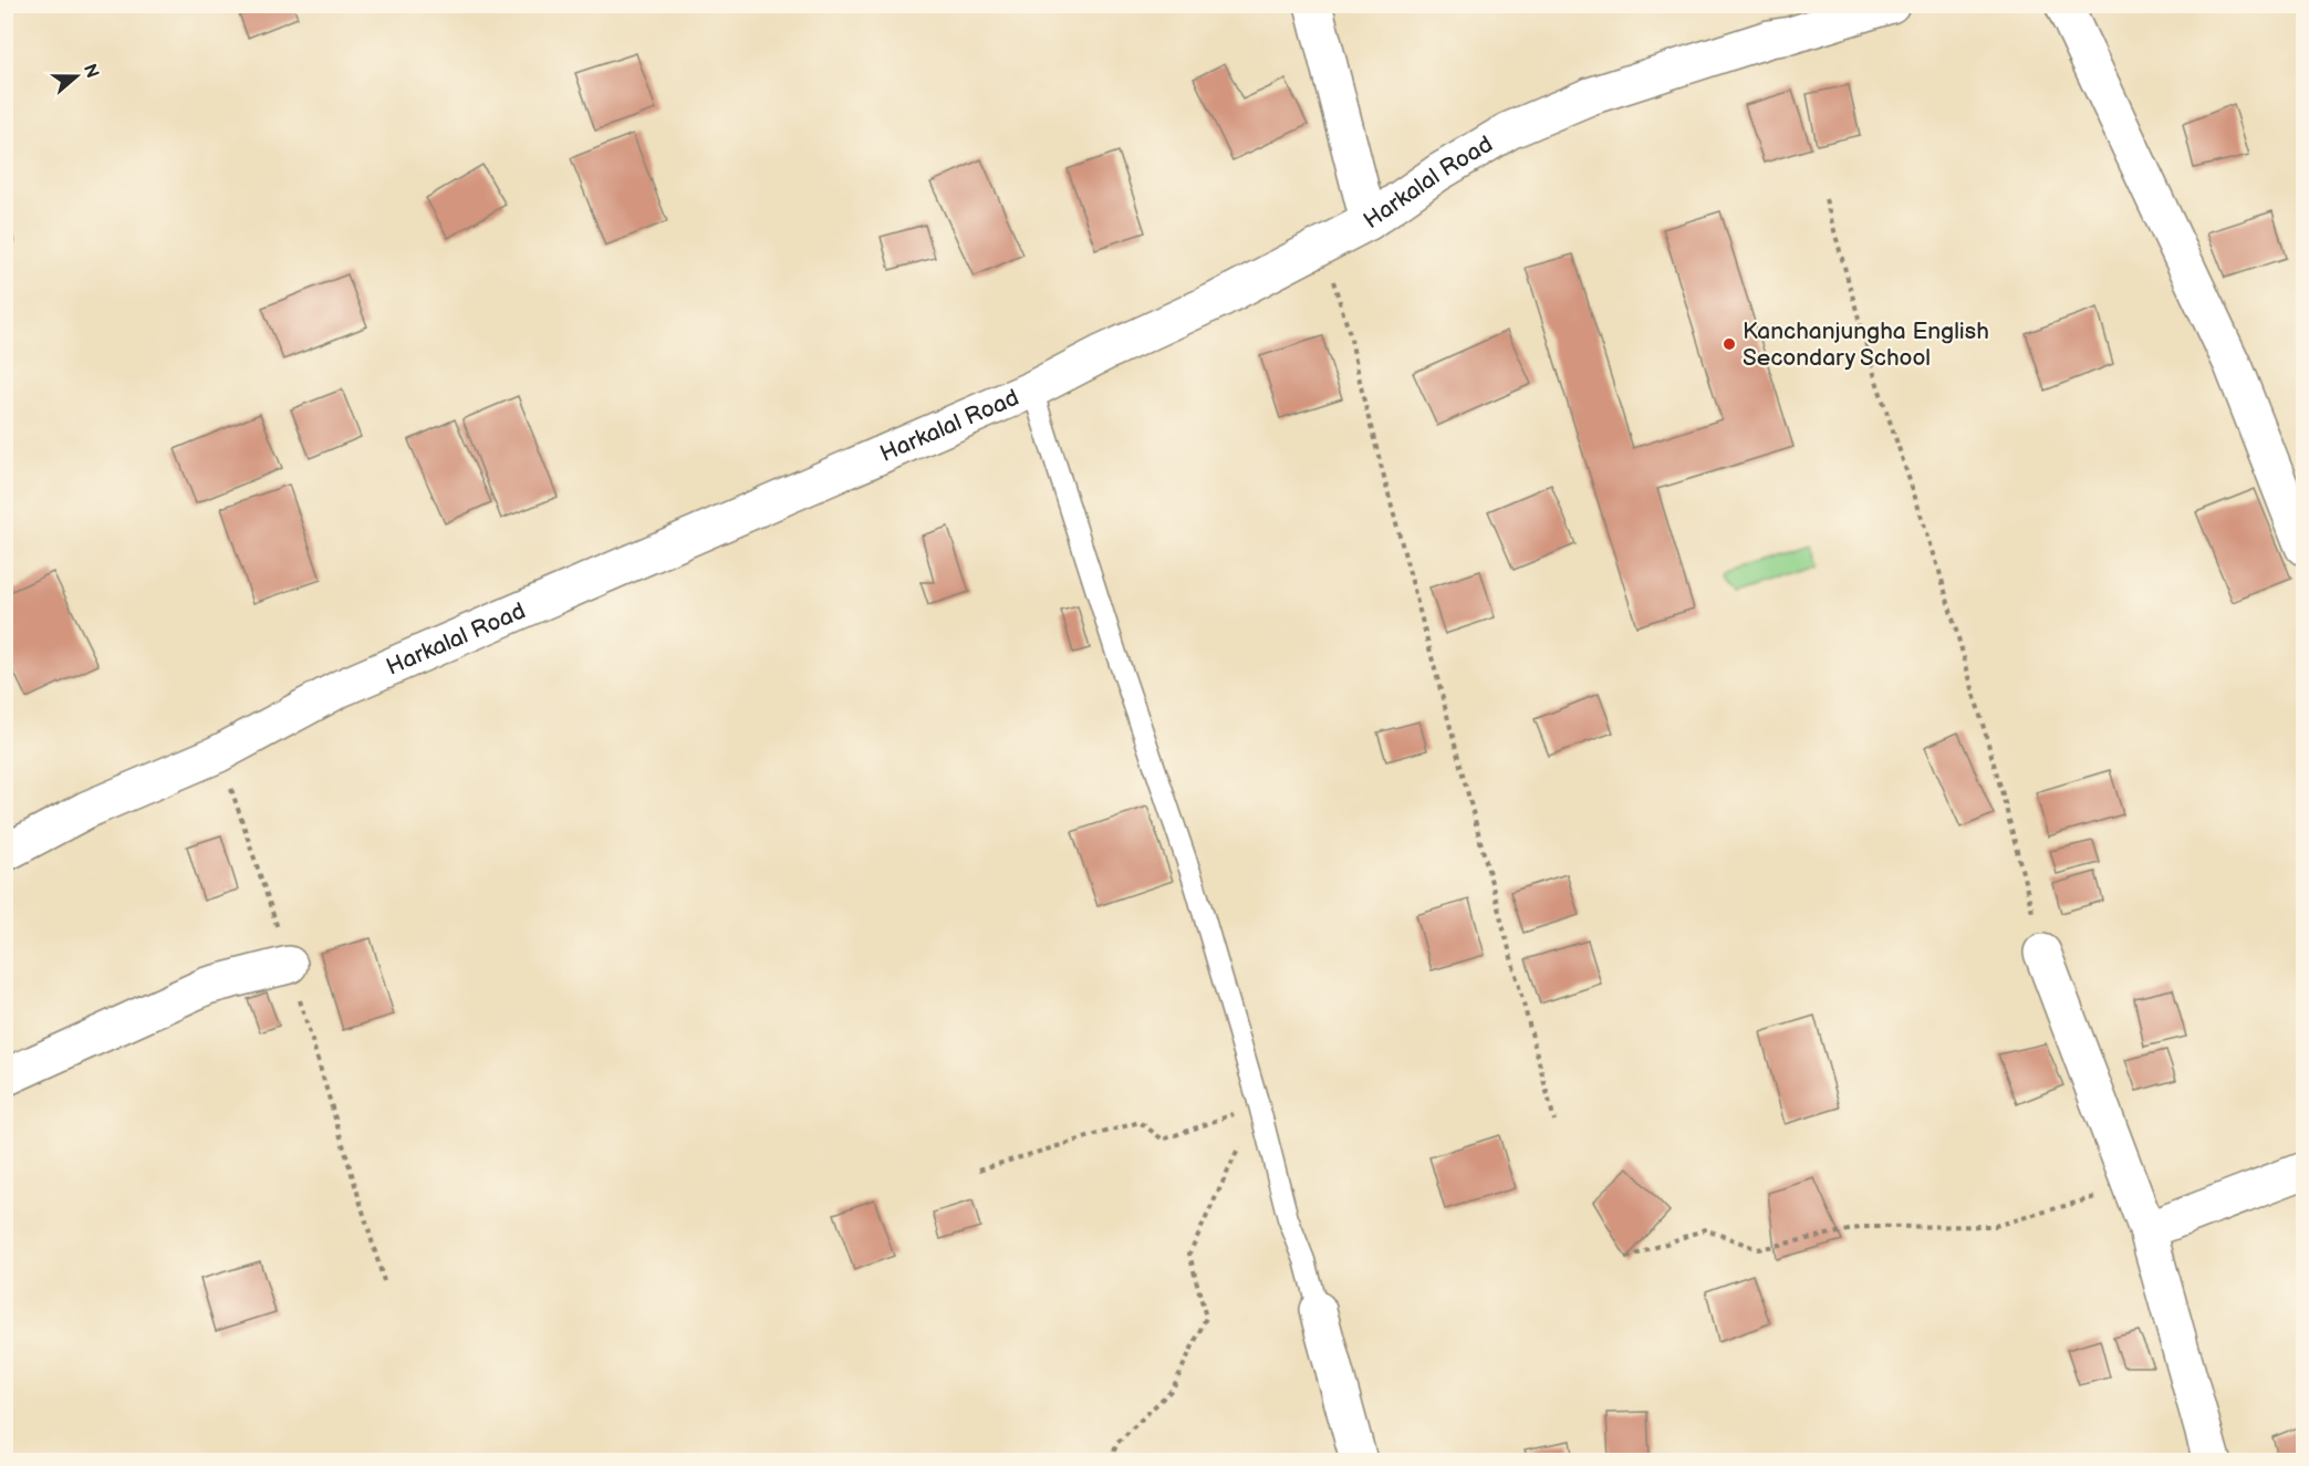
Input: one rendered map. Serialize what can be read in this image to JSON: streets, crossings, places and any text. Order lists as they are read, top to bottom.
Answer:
{
  "streets": {
    "street": ["Harkalal Road"]
  },
  "places": ["Kanchanjungha English Secondary School"],
  "north": "right"
}
